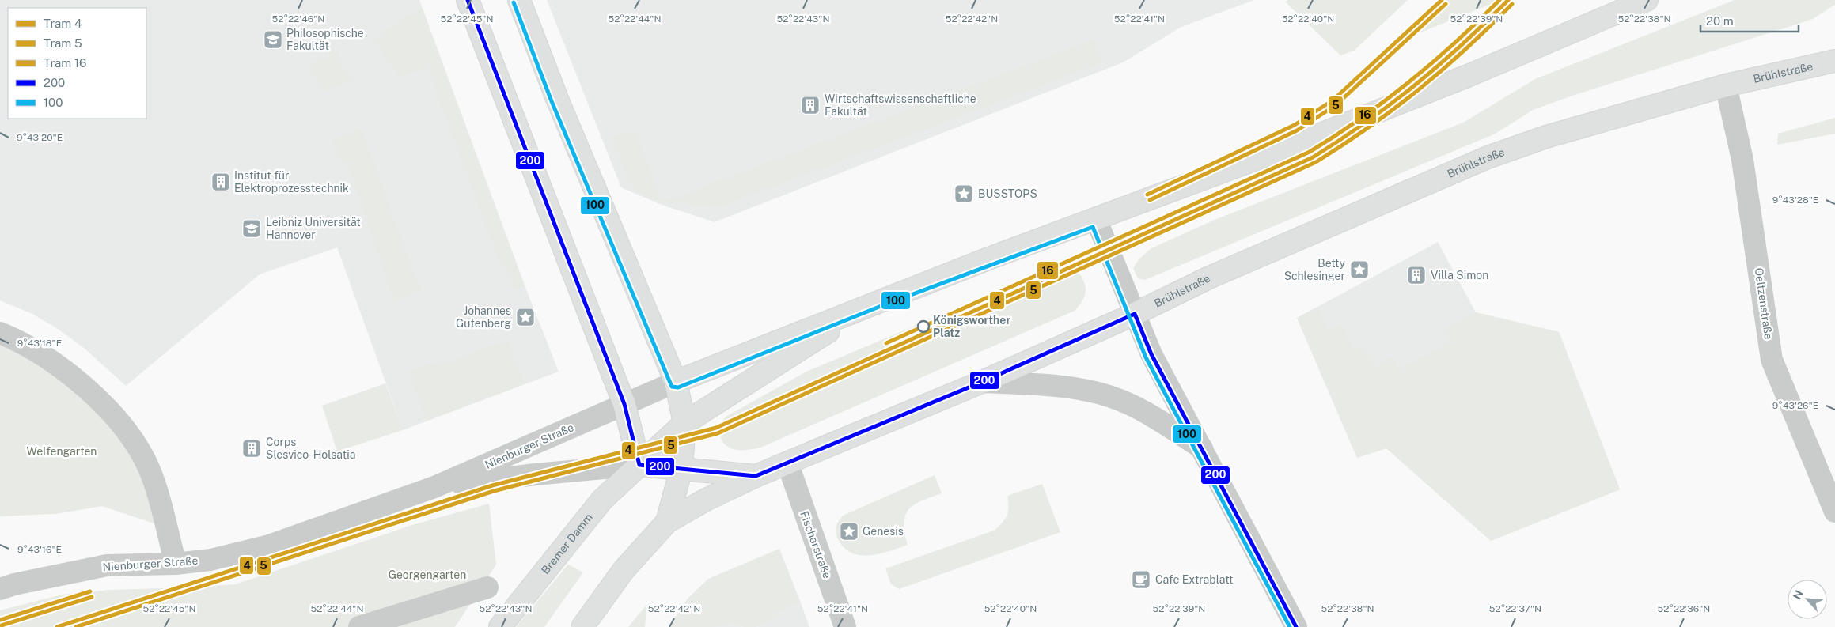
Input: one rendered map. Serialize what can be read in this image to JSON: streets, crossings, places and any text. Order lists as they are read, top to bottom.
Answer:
{
  "streets": {
    "main road": ["Brühlstraße", "Bremer Damm"],
    "street": ["Oeltzenstraße", "Nienburger Straße", "Fischerstraße"]
  },
  "crossings": [
    ["Brühlstraße", "Oeltzenstraße"],
    ["Nienburger Straße", "Bremer Damm"]
  ],
  "parks": ["Welfengarten", "Georgengarten"],
  "places": {
    "school or university": ["Philosophische Fakultät", "Leibniz Universität Hannover"],
    "building": [
      "Wirtschaftswissenschaftliche Fakultät",
      "Institut für Elektroprozesstechnik",
      "Villa Simon",
      "Corps Slesvico-Holsatia"
    ],
    "place": [
      "BUSSTOPS",
      "Betty Schlesinger",
      "Johannes Gutenberg",
      "Genesis"
    ],
    "other": ["Königsworther Platz"],
    "cafe": ["Cafe Extrablatt"]
  },
  "lines": [
    "tram line 4",
    "tram line 16",
    "transit line 200",
    "transit line 100",
    "tram line 5"
  ],
  "legend": [
    "Tram 4",
    "Tram 5",
    "Tram 16",
    "200",
    "100"
  ],
  "scale_bar": "20 m",
  "north": "top left",
  "coordinates": [
    "52°22'46\"N",
    "52°22'45\"N",
    "52°22'44\"N",
    "52°22'43\"N",
    "52°22'42\"N",
    "52°22'41\"N",
    "52°22'40\"N",
    "52°22'39\"N",
    "52°22'38\"N",
    "9°43'20\"E",
    "9°43'28\"E",
    "9°43'18\"E",
    "9°43'26\"E",
    "9°43'16\"E",
    "52°22'37\"N",
    "52°22'36\"N"
  ]
}
